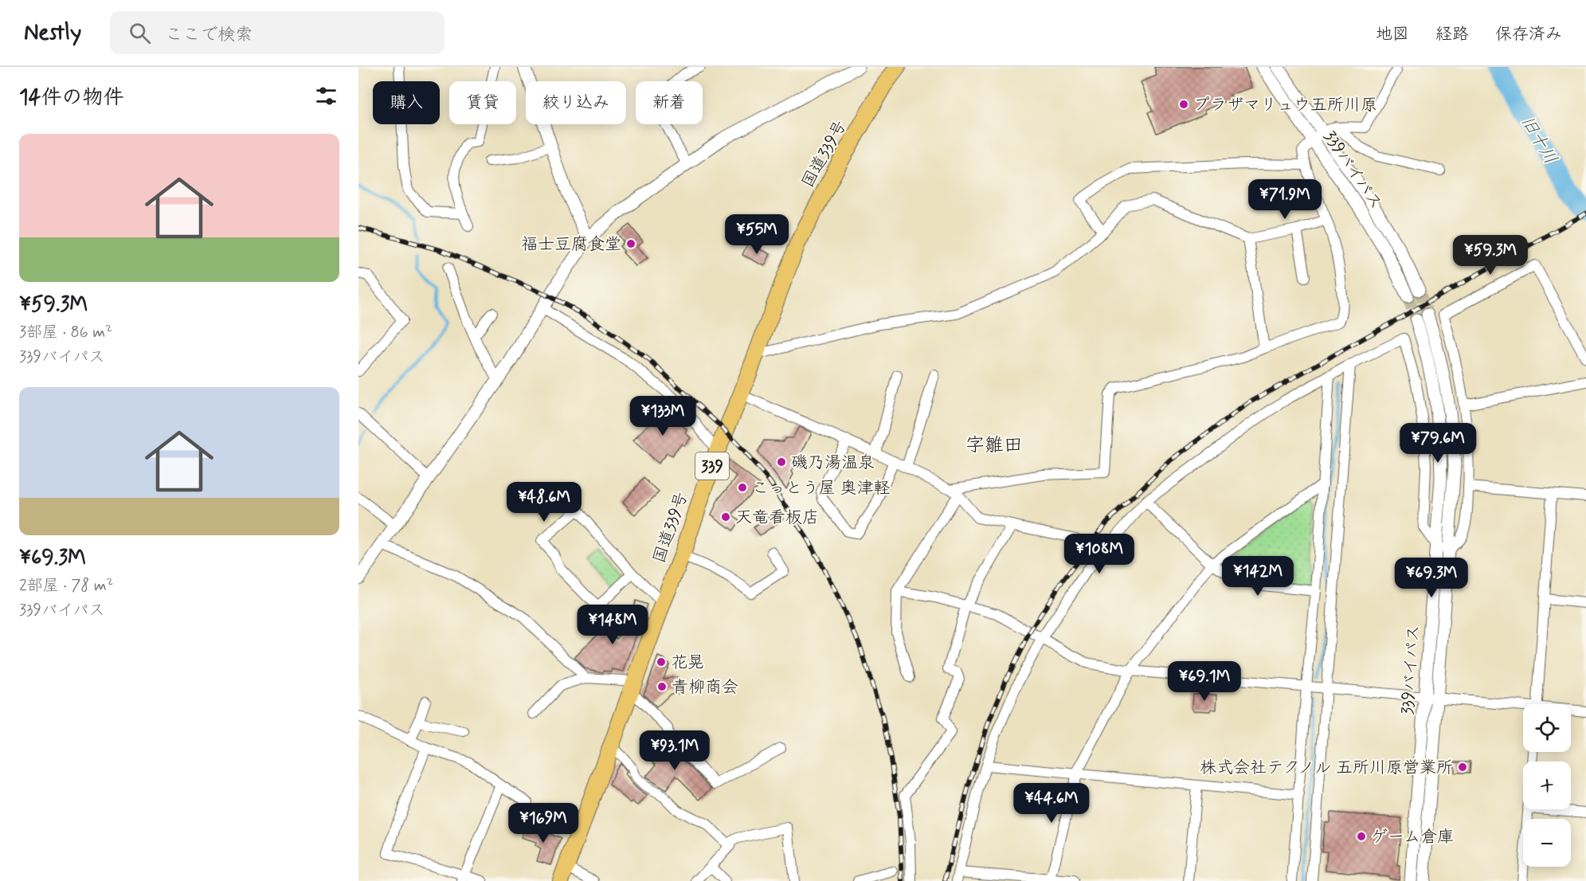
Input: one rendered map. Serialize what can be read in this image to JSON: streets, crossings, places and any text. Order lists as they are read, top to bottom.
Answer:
{
  "streets": {
    "highway": ["国道339号", "339"],
    "street": ["339バイパス"]
  },
  "districts": ["字雛田"],
  "water": ["旧十川"],
  "places": [
    "プラザマリュウ五所川原",
    "福士豆腐食堂",
    "磯乃湯温泉",
    "こっとう屋 奥津軽",
    "天竜看板店",
    "花晃",
    "青柳商会",
    "株式会社テクノル 五所川原営業所",
    "ゲーム倉庫"
  ],
  "page": {
    "header": "Nestly",
    "search": "ここで検索",
    "nav": ["地図", "経路", "保存済み"],
    "heading": "14件の物件",
    "chip": [
      "購入",
      "賃貸",
      "絞り込み",
      "新着"
    ],
    "list": [
      {
        "name": "¥59.3M",
        "note": "3部屋 · 86 m² · 339バイパス"
      },
      {
        "name": "¥69.3M",
        "note": "2部屋 · 78 m² · 339バイパス"
      }
    ],
    "price": [
      "¥71.9M",
      "¥55M",
      "¥59.3M",
      "¥133M",
      "¥79.6M",
      "¥48.6M",
      "¥108M",
      "¥142M",
      "¥69.3M",
      "¥148M",
      "¥69.1M",
      "¥93.1M",
      "¥44.6M",
      "¥169M"
    ],
    "map_buttons": ["+", "−"]
  }
}
